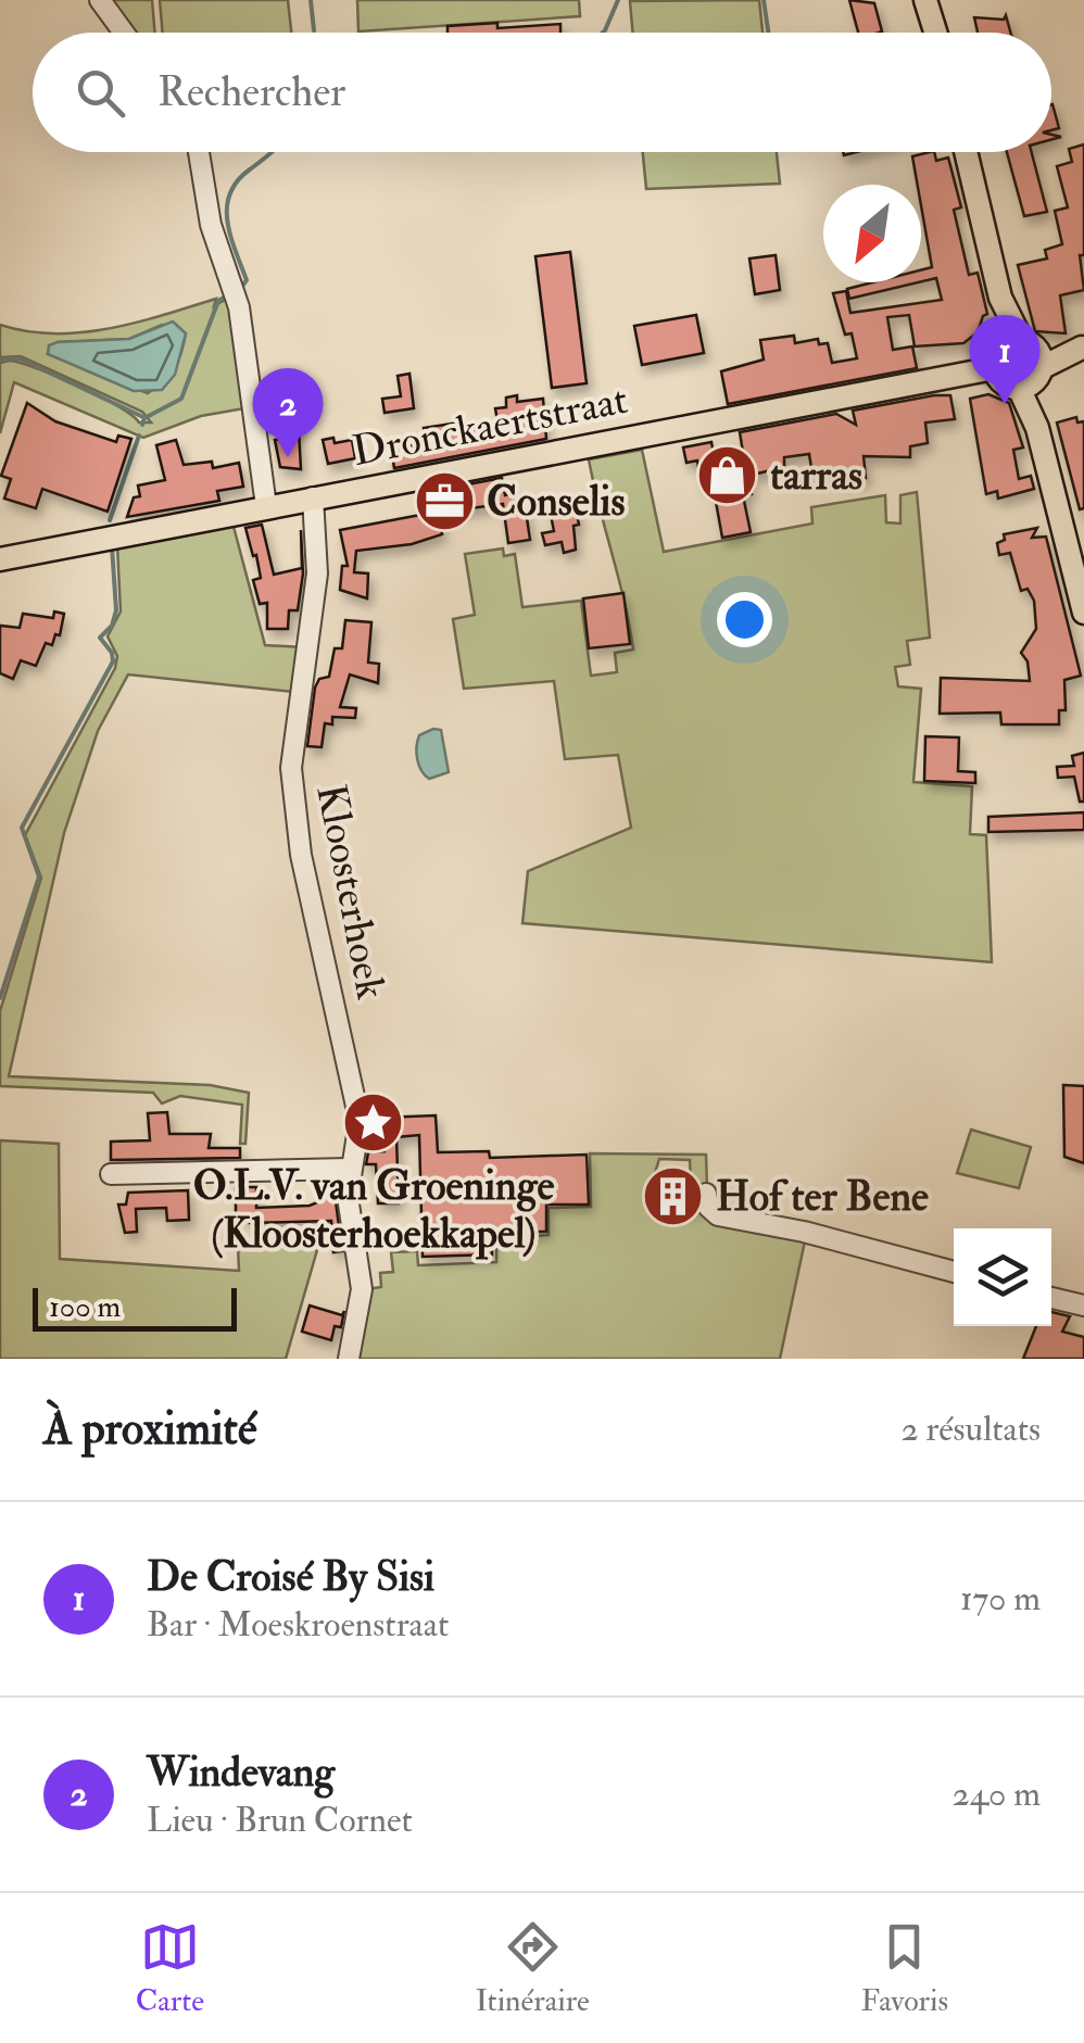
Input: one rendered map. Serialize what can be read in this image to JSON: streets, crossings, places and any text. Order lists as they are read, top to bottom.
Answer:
{
  "streets": {
    "main road": ["Dronckaertstraat"],
    "street": ["Kloosterhoek"]
  },
  "crossings": [
    ["Dronckaertstraat", "Kloosterhoek"]
  ],
  "places": {
    "shop": ["tarras"],
    "office": ["Conselis"],
    "place": ["O.L.V. van Groeninge (Kloosterhoekkapel)"],
    "building": ["Hof ter Bene"]
  },
  "scale_bar": "100 m",
  "north": "bottom left",
  "page": {
    "search": "Rechercher",
    "pins": ["1", "2"],
    "scale": "100 m",
    "heading": ["À proximité", "2 résultats"],
    "list": [
      {
        "mark": "1",
        "name": "De Croisé By Sisi",
        "note": "Bar · Moeskroenstraat",
        "value": "170 m"
      },
      {
        "mark": "2",
        "name": "Windevang",
        "note": "Lieu · Brun Cornet",
        "value": "240 m"
      }
    ],
    "nav": ["Carte", "Itinéraire", "Favoris"]
  }
}
